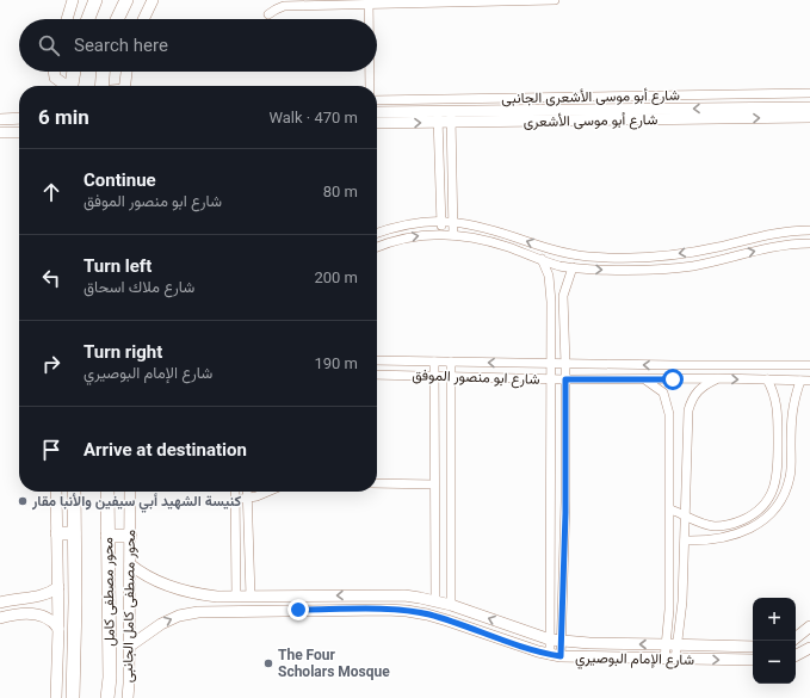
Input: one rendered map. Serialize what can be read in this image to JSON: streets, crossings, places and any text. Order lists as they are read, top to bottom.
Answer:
{
  "streets": {
    "main road": ["محور مصطفى كامل"],
    "street": [
      "شارع أبو موسى الأشعرى الجانبى",
      "شارع أبو موسى الأشعرى",
      "شارع ابو منصور الموفق",
      "محور مصطفى كامل الجانبى",
      "شارع الإمام البوصيري"
    ]
  },
  "crossings": [
    ["محور مصطفى كامل الجانبى", "شارع الإمام البوصيري"]
  ],
  "places": ["كنيسة الشهيد أبي سيفين والأنبا مقار", "The Four Scholars Mosque"],
  "page": {
    "search": "Search here",
    "heading": ["6 min", "Walk · 470 m"],
    "list": [
      ["Continue", "شارع ابو منصور الموفق", "80 m"],
      ["Turn left", "شارع ملاك اسحاق", "200 m"],
      ["Turn right", "شارع الإمام البوصيري", "190 m"],
      "Arrive at destination"
    ],
    "map_buttons": ["+", "−"]
  }
}
